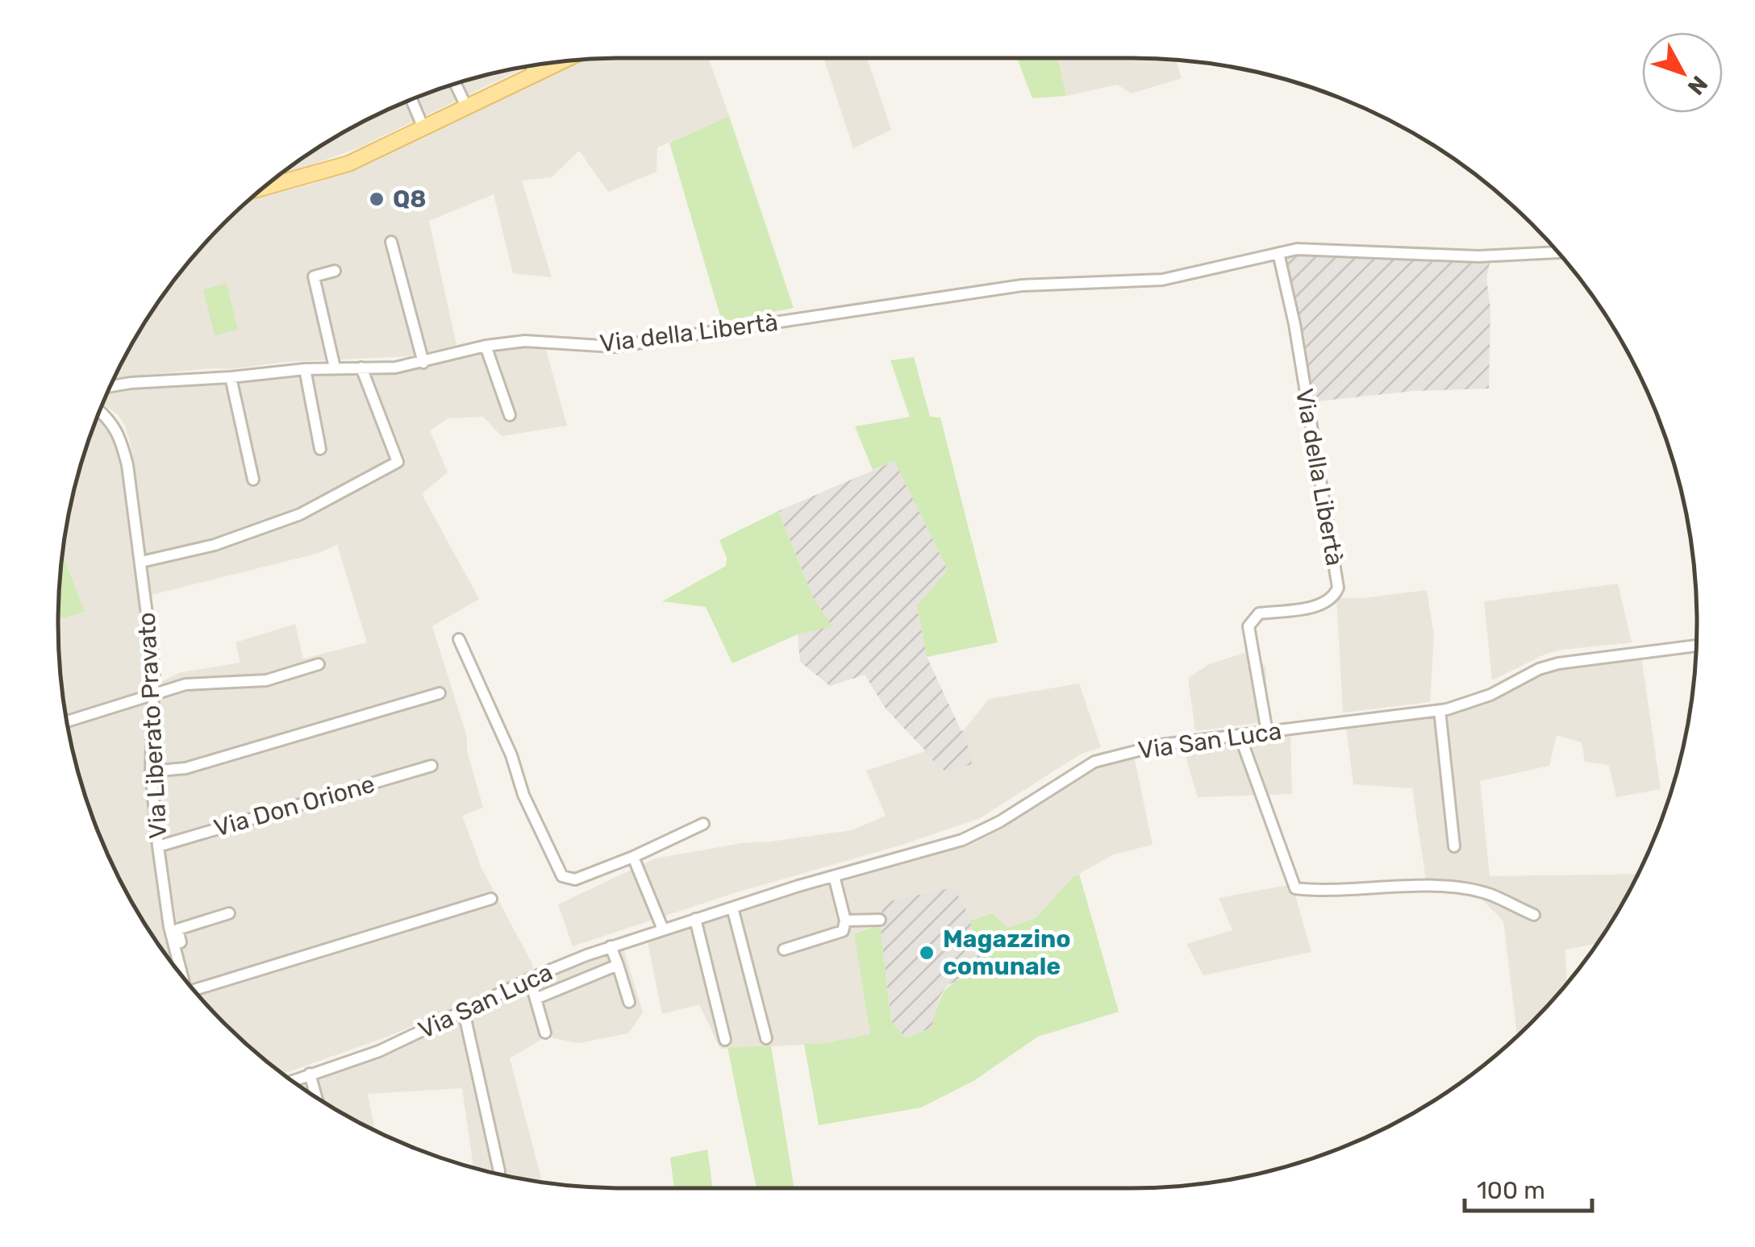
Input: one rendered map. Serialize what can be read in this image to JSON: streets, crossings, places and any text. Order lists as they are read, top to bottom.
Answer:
{
  "streets": {
    "street": [
      "Via della Libertà",
      "Via Liberato Pravato",
      "Via San Luca",
      "Via Don Orione"
    ]
  },
  "crossings": [
    ["Via della Libertà", "Via San Luca"],
    ["Via Liberato Pravato", "Via Don Orione"]
  ],
  "places": ["Q8", "Magazzino comunale"],
  "scale_bar": "100 m",
  "north": "bottom right"
}
